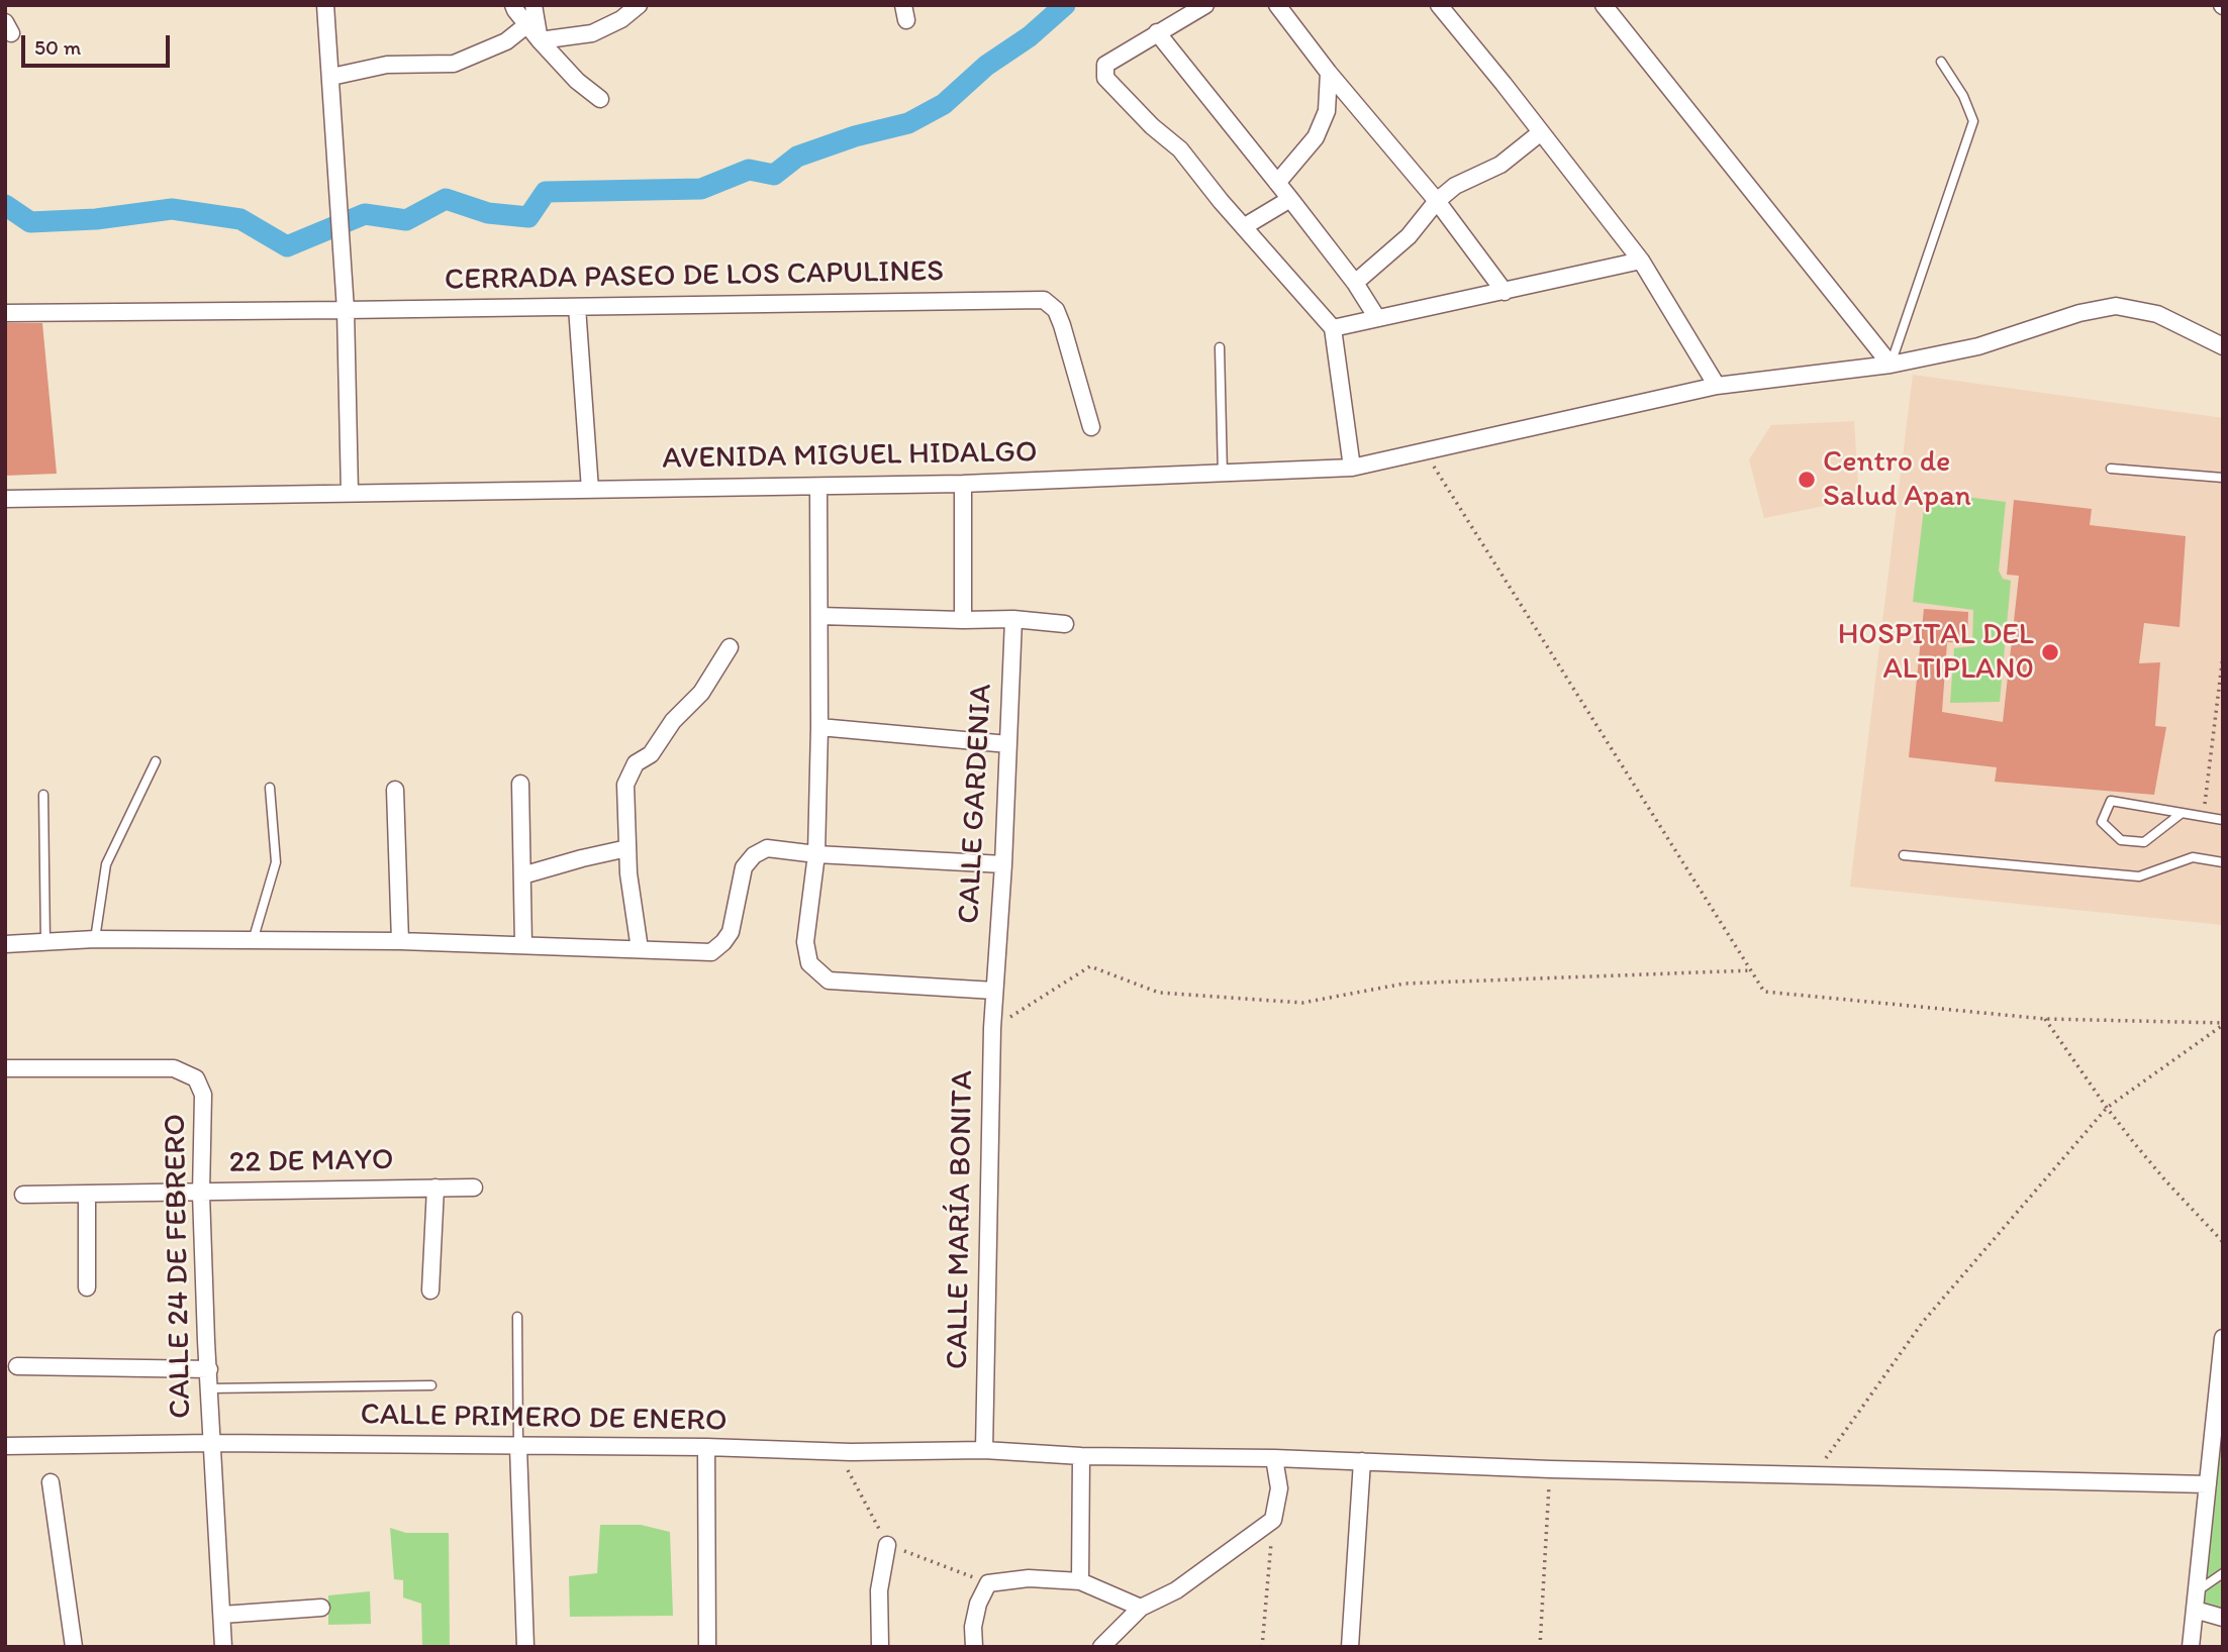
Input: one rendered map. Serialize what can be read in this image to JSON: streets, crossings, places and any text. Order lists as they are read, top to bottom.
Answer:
{
  "streets": {
    "street": [
      "CERRADA PASEO DE LOS CAPULINES",
      "AVENIDA MIGUEL HIDALGO",
      "CALLE GARDENIA",
      "22 DE MAYO",
      "CALLE MARÍA BONITA",
      "CALLE 24 DE FEBRERO",
      "CALLE PRIMERO DE ENERO"
    ]
  },
  "crossings": [
    ["CALLE GARDENIA", "CALLE MARÍA BONITA"],
    ["22 DE MAYO", "CALLE 24 DE FEBRERO"],
    ["CALLE MARÍA BONITA", "CALLE PRIMERO DE ENERO"],
    ["CALLE 24 DE FEBRERO", "CALLE PRIMERO DE ENERO"]
  ],
  "places": ["Centro de Salud Apan", "H0SPITAL DEL ALTIPLAN0"],
  "scale_bar": "50 m"
}
